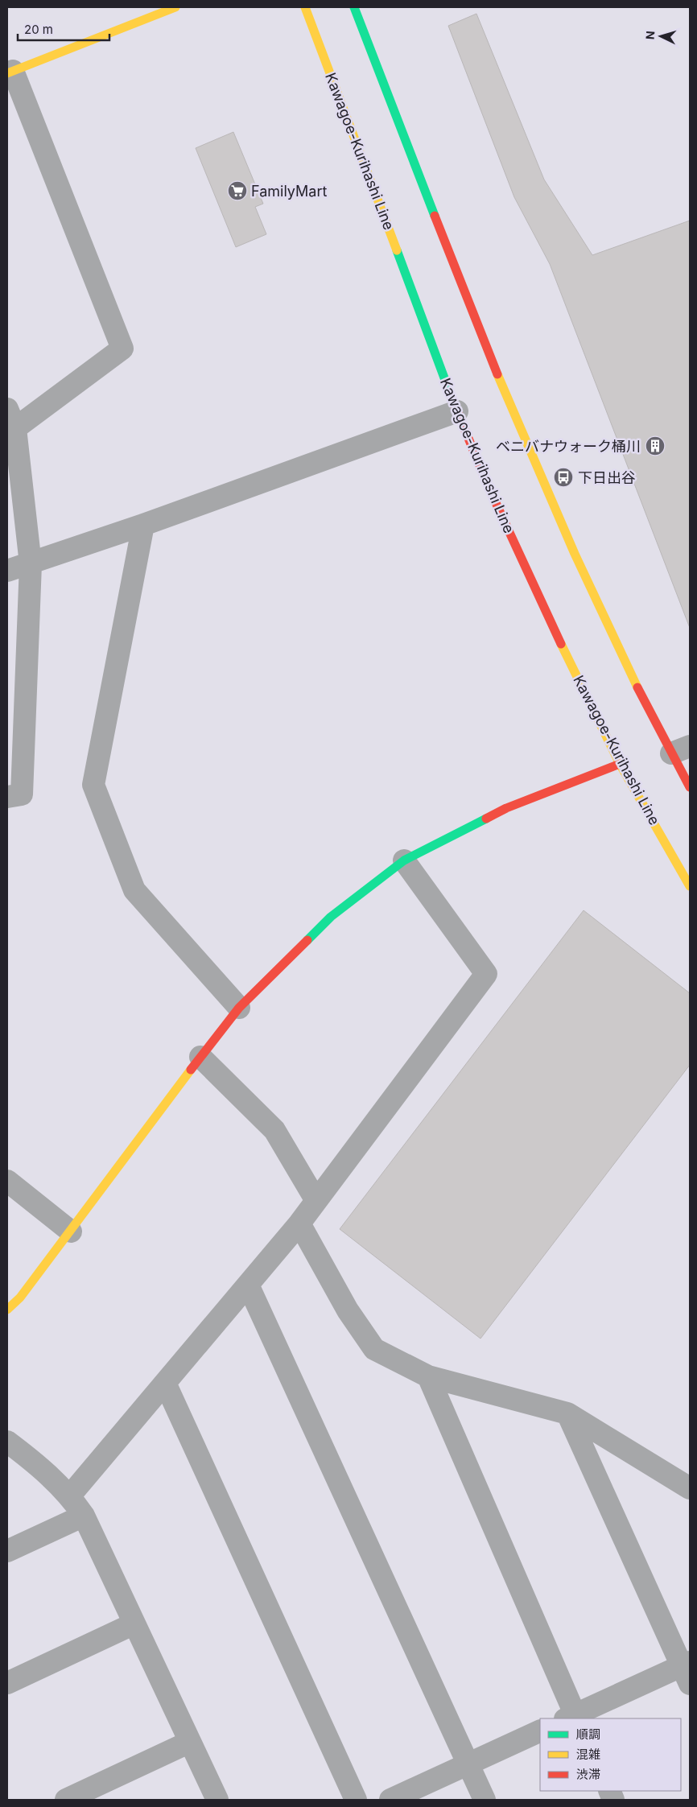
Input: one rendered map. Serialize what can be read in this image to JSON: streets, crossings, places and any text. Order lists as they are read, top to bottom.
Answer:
{
  "streets": {
    "main road": ["Kawagoe-Kurihashi Line"]
  },
  "places": {
    "supermarket": ["FamilyMart"],
    "building": ["ベニバナウォーク桶川"],
    "bus stop": ["下日出谷"]
  },
  "legend": ["順調", "混雑", "渋滞"],
  "scale_bar": "20 m",
  "north": "left"
}
